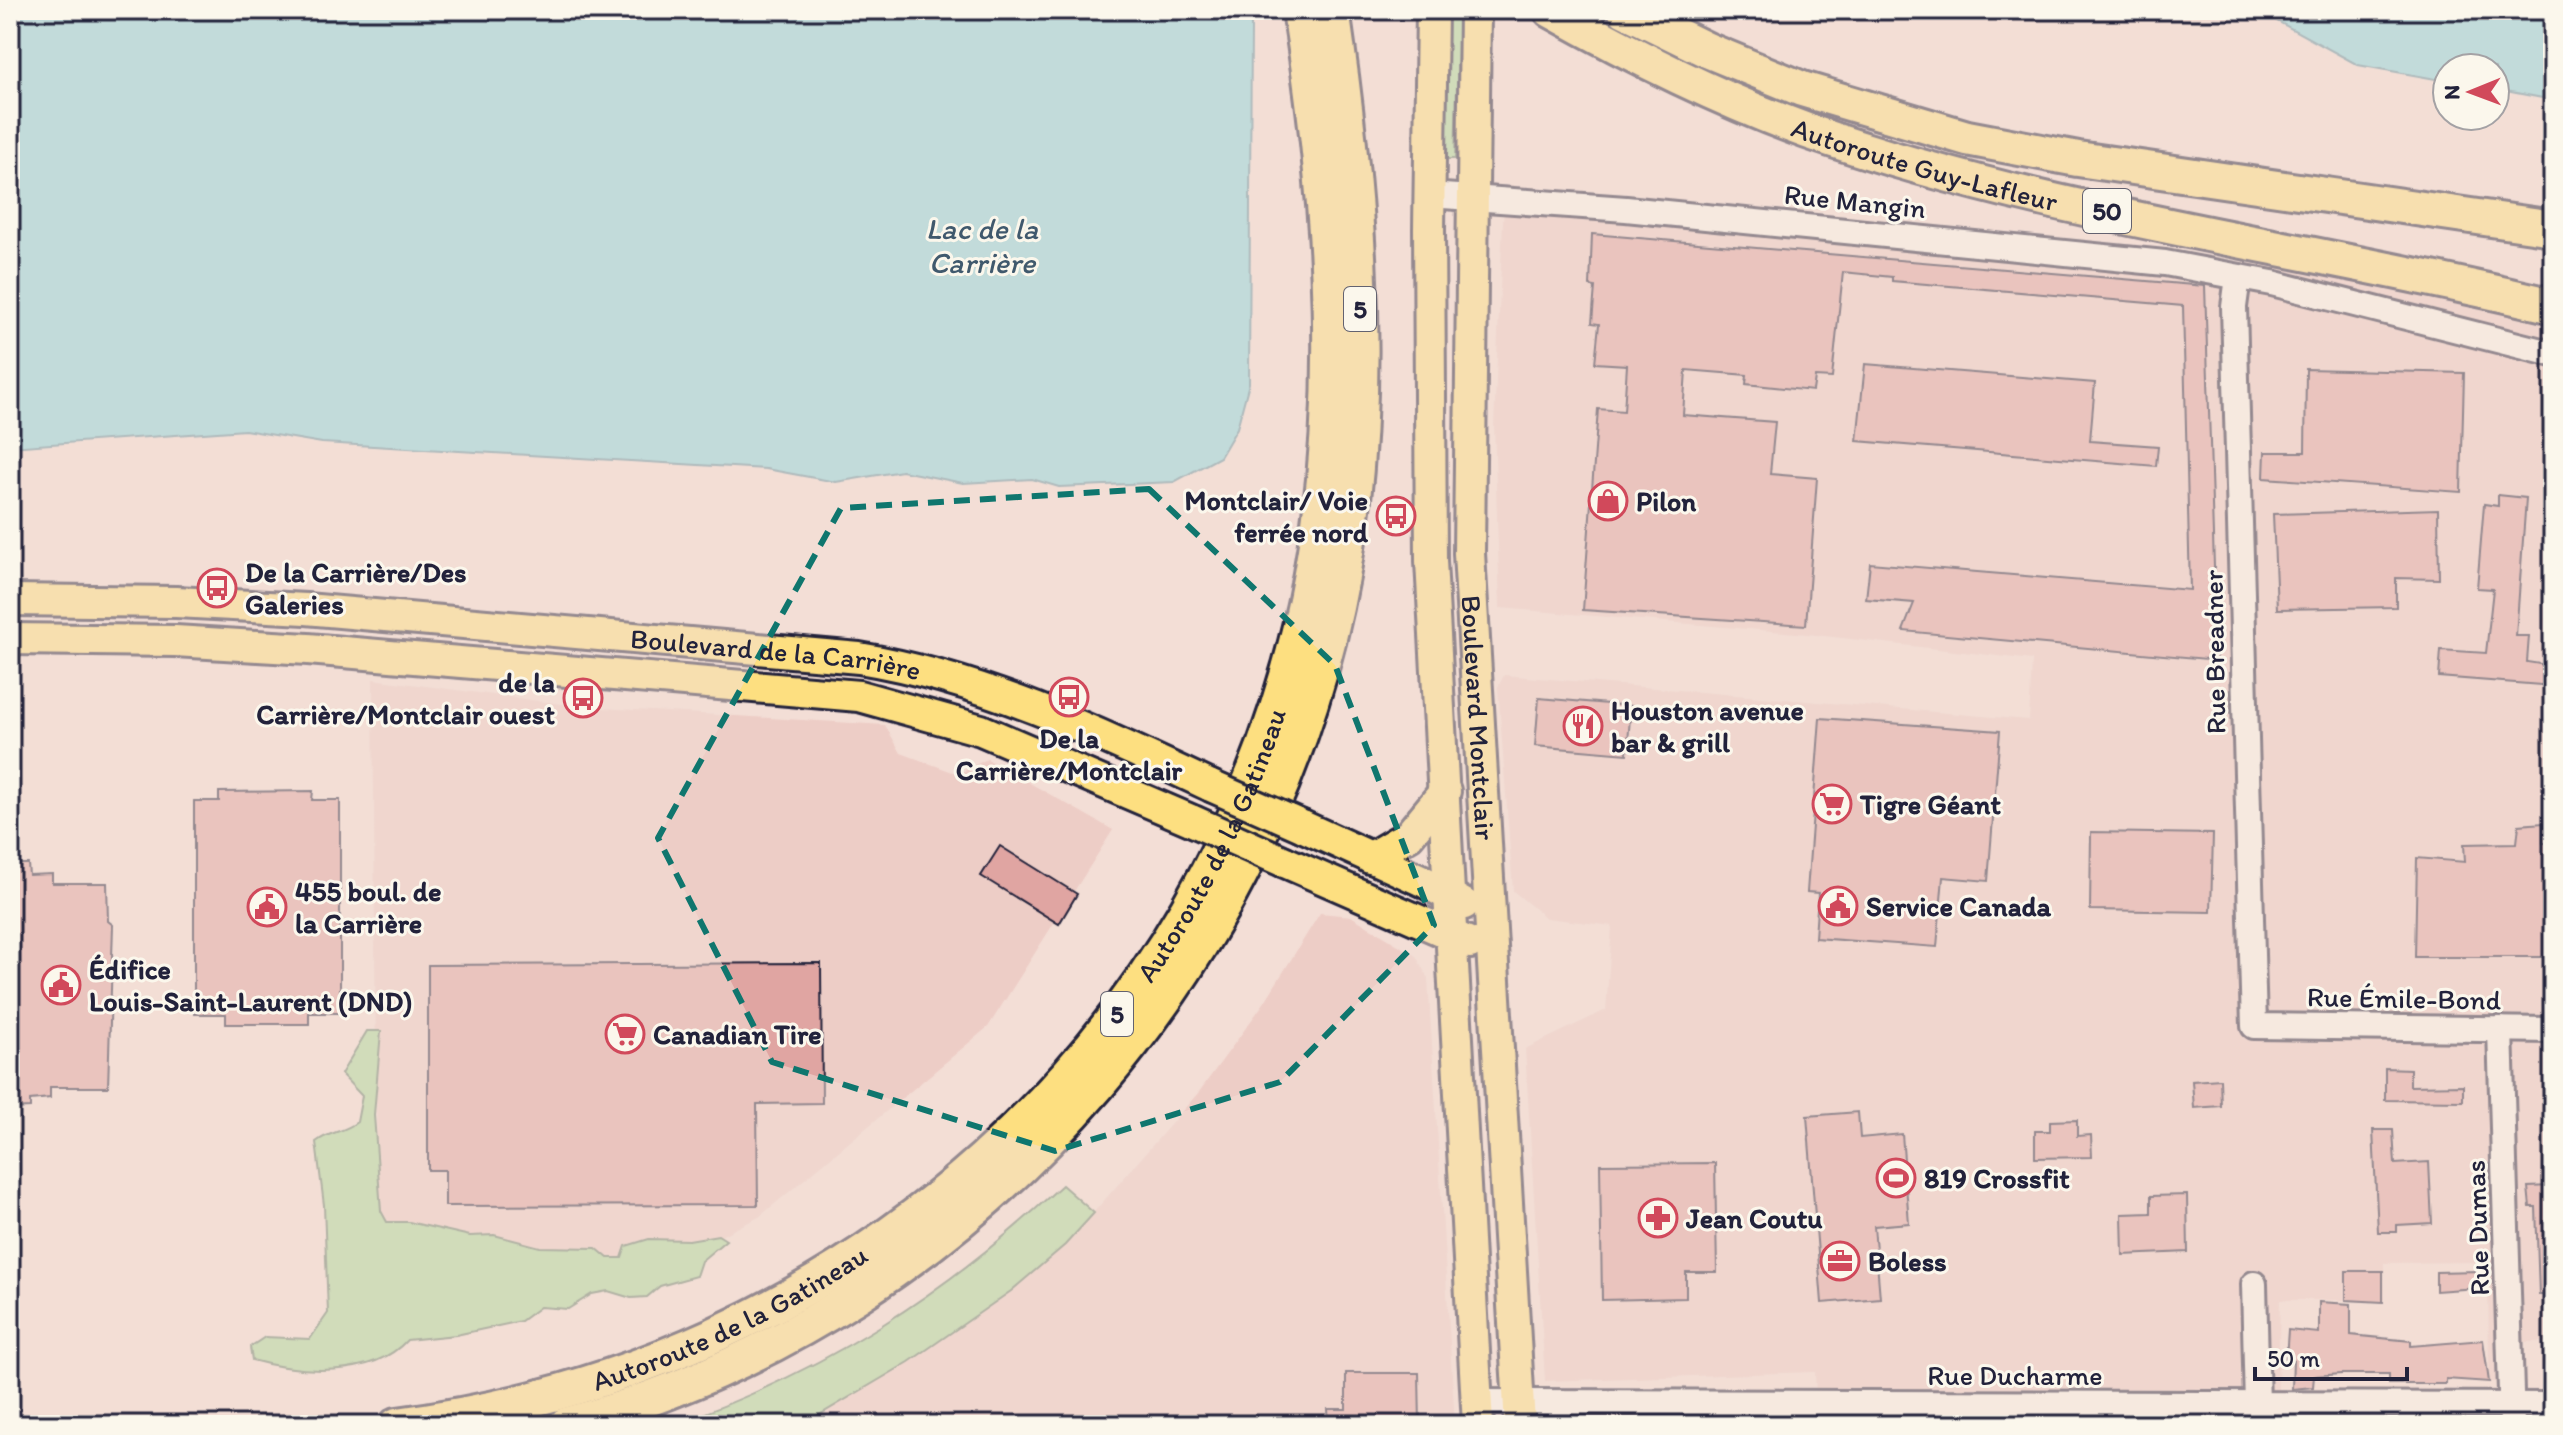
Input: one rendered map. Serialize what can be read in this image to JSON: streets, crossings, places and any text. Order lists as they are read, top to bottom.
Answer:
{
  "streets": {
    "highway": [
      "Autoroute Guy-Lafleur",
      "50",
      "5",
      "Autoroute de la Gatineau"
    ],
    "main road": ["Boulevard de la Carrière", "Boulevard Montclair"],
    "street": [
      "Rue Mangin",
      "Rue Breadner",
      "Rue Émile-Bond",
      "Rue Dumas",
      "Rue Ducharme"
    ]
  },
  "crossings": [
    ["Rue Mangin", "Rue Breadner"],
    ["Rue Mangin", "Boulevard Montclair"],
    ["Rue Breadner", "Rue Émile-Bond"],
    ["Boulevard de la Carrière", "Boulevard Montclair"],
    ["Boulevard Montclair", "Rue Ducharme"],
    ["Rue Émile-Bond", "Rue Dumas"],
    ["Rue Dumas", "Rue Ducharme"]
  ],
  "water": ["Lac de la Carrière"],
  "places": {
    "shop": ["Pilon"],
    "bus stop": [
      "Montclair/ Voie ferrée nord",
      "De la Carrière/Des Galeries",
      "De la Carrière/Montclair",
      "de la Carrière/Montclair ouest"
    ],
    "restaurant": ["Houston avenue bar & grill"],
    "supermarket": ["Tigre Géant", "Canadian Tire"],
    "public building": ["Service Canada", "455 boul. de la Carrière", "Édifice Louis-Saint-Laurent (DND)"],
    "sports": ["819 Crossfit"],
    "pharmacy": ["Jean Coutu"],
    "office": ["Boless"]
  },
  "scale_bar": "50 m",
  "north": "left"
}
